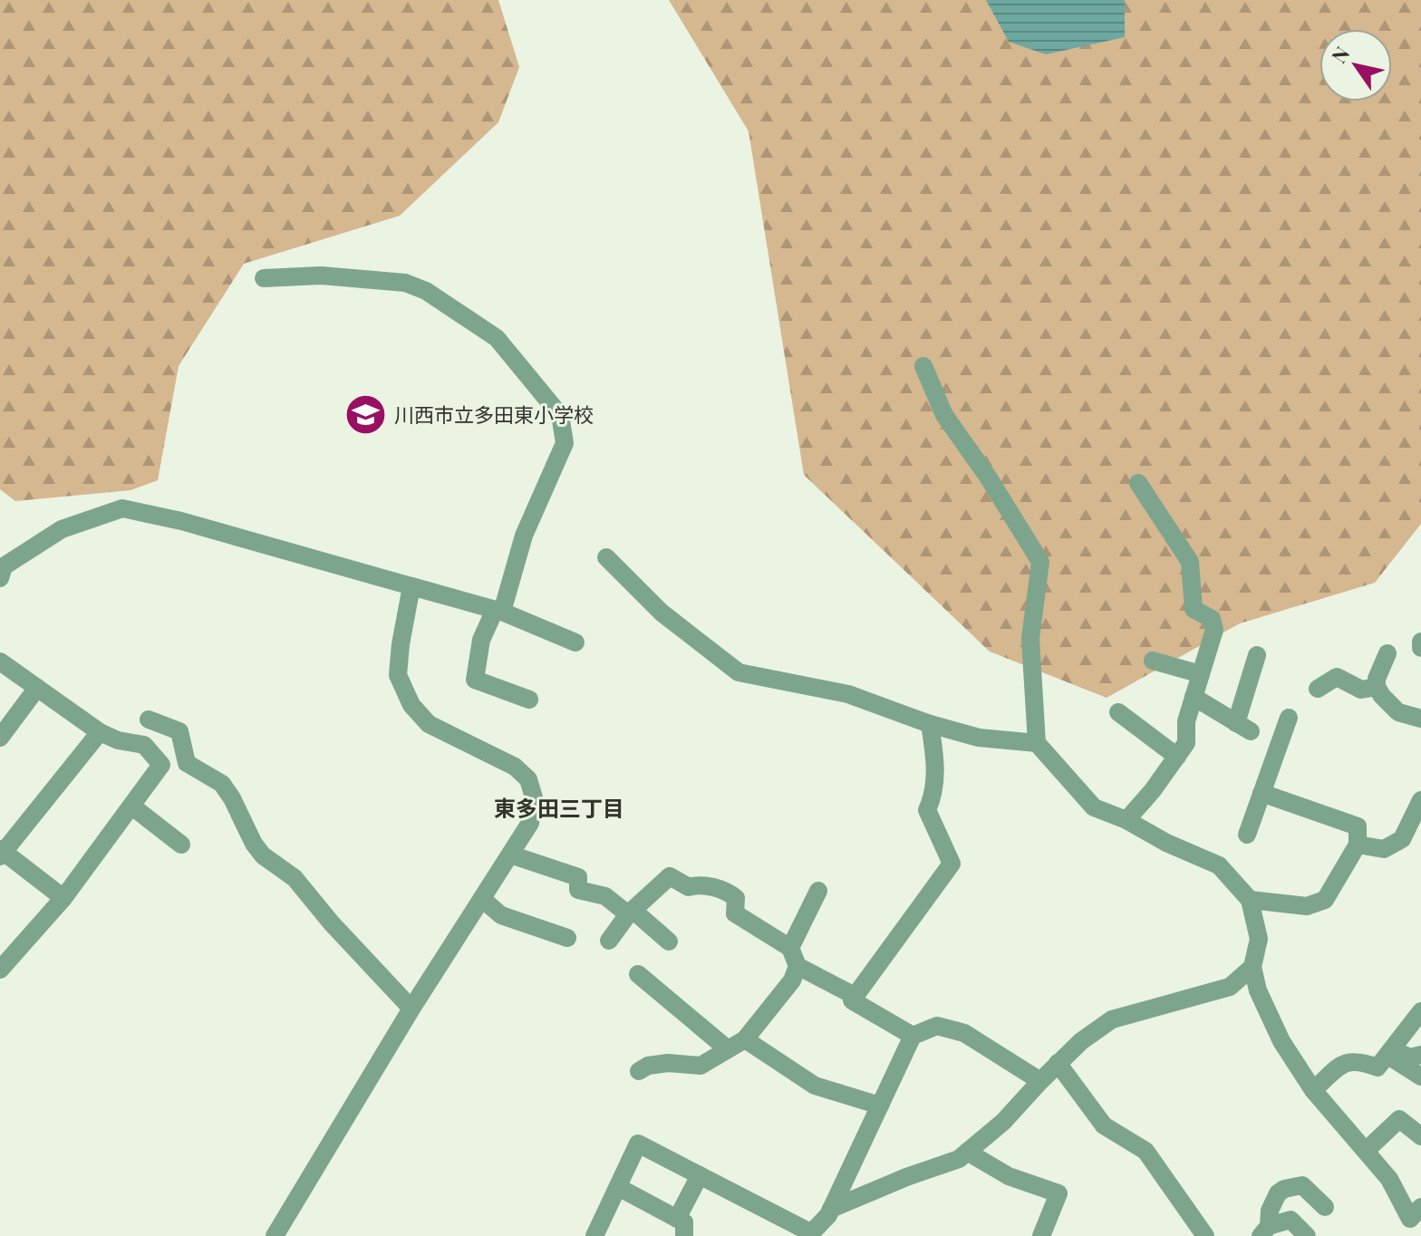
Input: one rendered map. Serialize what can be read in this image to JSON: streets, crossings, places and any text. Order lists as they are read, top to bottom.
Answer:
{
  "districts": ["東多田三丁目"],
  "places": {
    "school or university": ["川西市立多田東小学校"]
  },
  "north": "top left"
}
